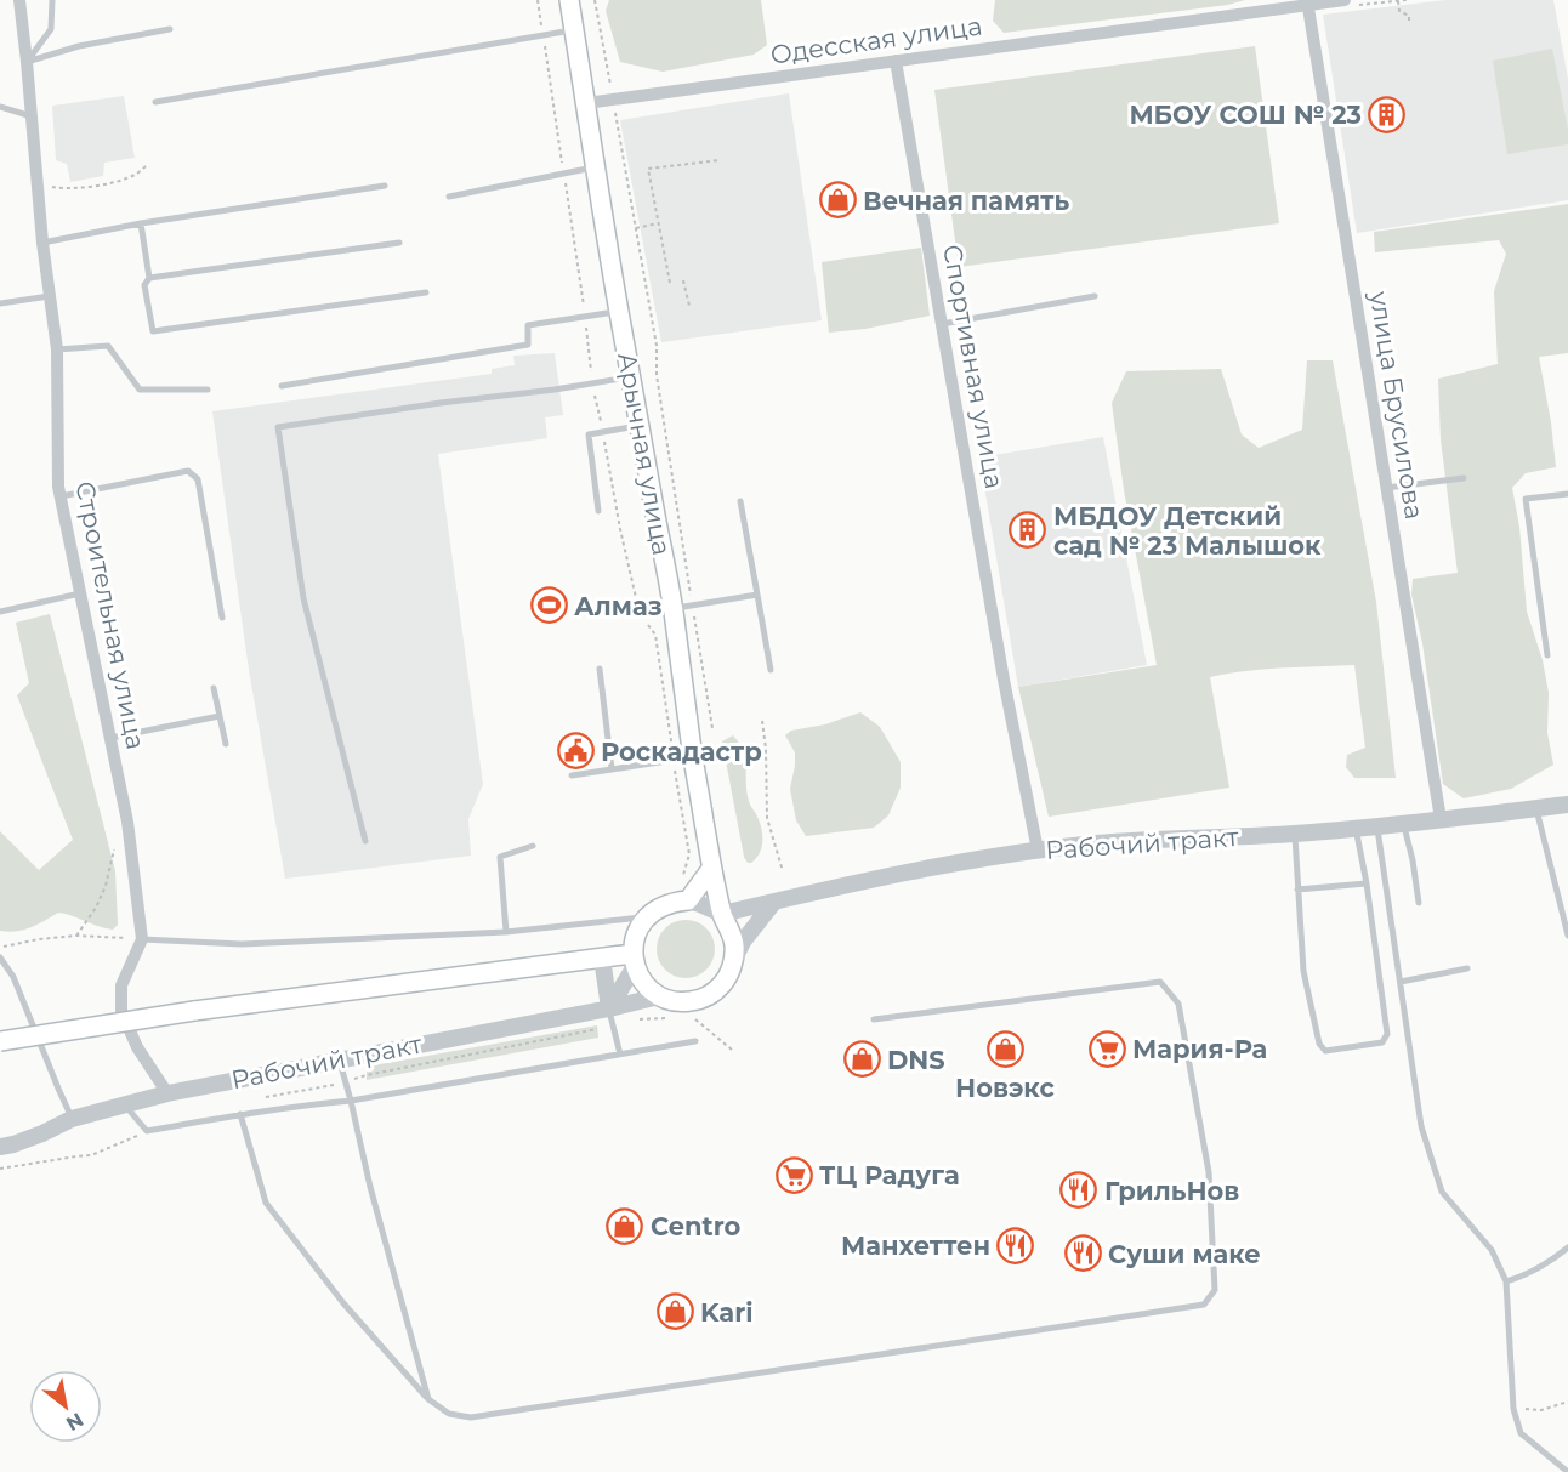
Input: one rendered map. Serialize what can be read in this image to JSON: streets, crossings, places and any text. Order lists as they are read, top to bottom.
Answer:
{
  "streets": {
    "main road": ["Арычная улица", "Рабочий тракт"],
    "street": [
      "Одесская улица",
      "Спортивная улица",
      "улица Брусилова",
      "Строительная улица"
    ]
  },
  "crossings": [
    ["Одесская улица", "Спортивная улица"],
    ["Одесская улица", "улица Брусилова"],
    ["Одесская улица", "Арычная улица"],
    ["Спортивная улица", "Рабочий тракт"],
    ["улица Брусилова", "Рабочий тракт"],
    ["Арычная улица", "Рабочий тракт"]
  ],
  "places": {
    "building": ["МБОУ СОШ № 23", "МБДОУ Детский сад № 23 Малышок"],
    "shop": [
      "Вечная память",
      "Новэкс",
      "DNS",
      "Centro",
      "Kari"
    ],
    "sports": ["Алмаз"],
    "public building": ["Роскадастр"],
    "supermarket": ["Мария-Ра", "ТЦ Радуга"],
    "restaurant": ["ГрильНов", "Манхеттен", "Суши маке"]
  },
  "north": "bottom right"
}
